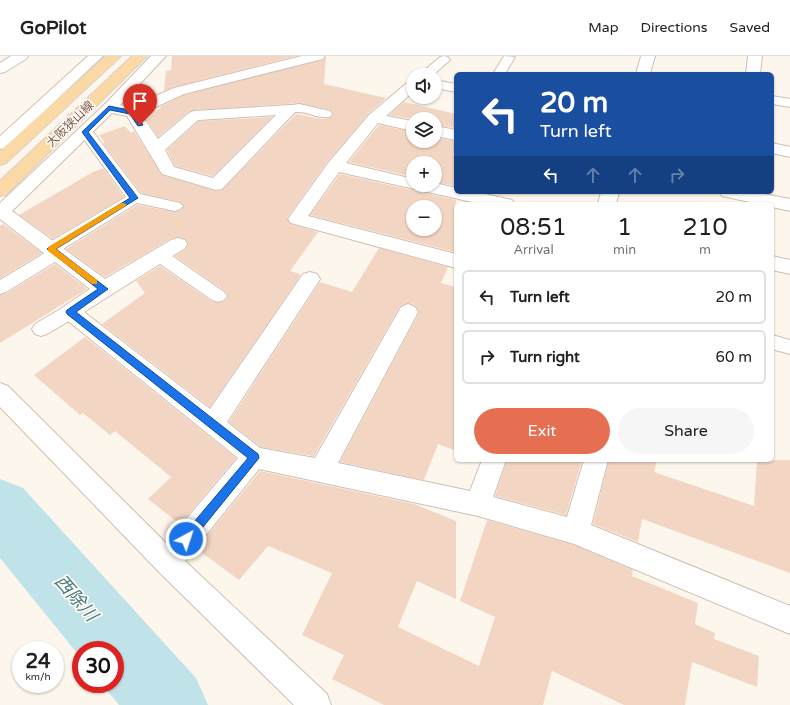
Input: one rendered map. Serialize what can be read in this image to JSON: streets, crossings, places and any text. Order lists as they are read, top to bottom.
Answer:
{
  "streets": {
    "main road": ["大阪狭山線"]
  },
  "water": ["西除川"],
  "page": {
    "header": "GoPilot",
    "nav": ["Map", "Directions", "Saved"],
    "map_buttons": ["+", "−"],
    "turn": ["20 m", "Turn left"],
    "eta": [
      "08:51",
      "Arrival",
      "1",
      "min",
      "210",
      "m"
    ],
    "list": [
      {
        "name": "Turn left",
        "value": "20 m"
      },
      {
        "name": "Turn right",
        "value": "60 m"
      }
    ],
    "buttons": ["Exit", "Share"],
    "speed": "24 km/h",
    "limit": "30"
  }
}
